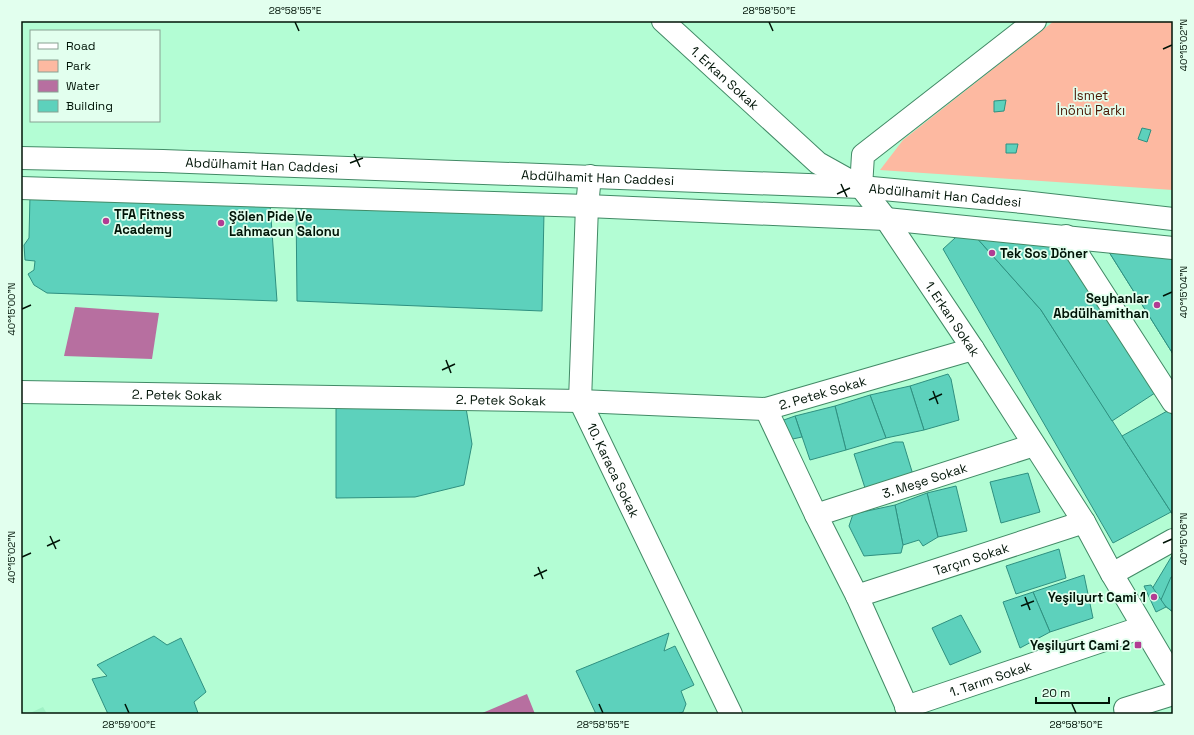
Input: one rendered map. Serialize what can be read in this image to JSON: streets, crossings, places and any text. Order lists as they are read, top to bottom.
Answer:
{
  "streets": {
    "street": [
      "1. Erkan Sokak",
      "Abdülhamit Han Caddesi",
      "2. Petek Sokak",
      "10. Karaca Sokak",
      "3. Meşe Sokak",
      "Tarçın Sokak",
      "1. Tarım Sokak"
    ]
  },
  "crossings": [
    ["1. Erkan Sokak", "Abdülhamit Han Caddesi"],
    ["1. Erkan Sokak", "2. Petek Sokak"],
    ["1. Erkan Sokak", "3. Meşe Sokak"],
    ["1. Erkan Sokak", "Tarçın Sokak"],
    ["1. Erkan Sokak", "1. Tarım Sokak"],
    ["Abdülhamit Han Caddesi", "10. Karaca Sokak"],
    ["2. Petek Sokak", "10. Karaca Sokak"]
  ],
  "parks": ["İsmet İnönü Parkı"],
  "places": {
    "other": [
      "TFA Fitness Academy",
      "Şölen Pide Ve Lahmacun Salonu",
      "Tek Sos Döner",
      "Seyhanlar Abdülhamithan",
      "Yeşilyurt Cami 1"
    ],
    "transit": ["Yeşilyurt Cami 2"]
  },
  "legend": [
    "Road",
    "Park",
    "Water",
    "Building"
  ],
  "scale_bar": "20 m",
  "coordinates": [
    "28°58'55\"E",
    "28°58'50\"E",
    "40°15'02\"N",
    "40°15'04\"N",
    "40°15'00\"N",
    "40°15'06\"N",
    "28°59'00\"E"
  ]
}
